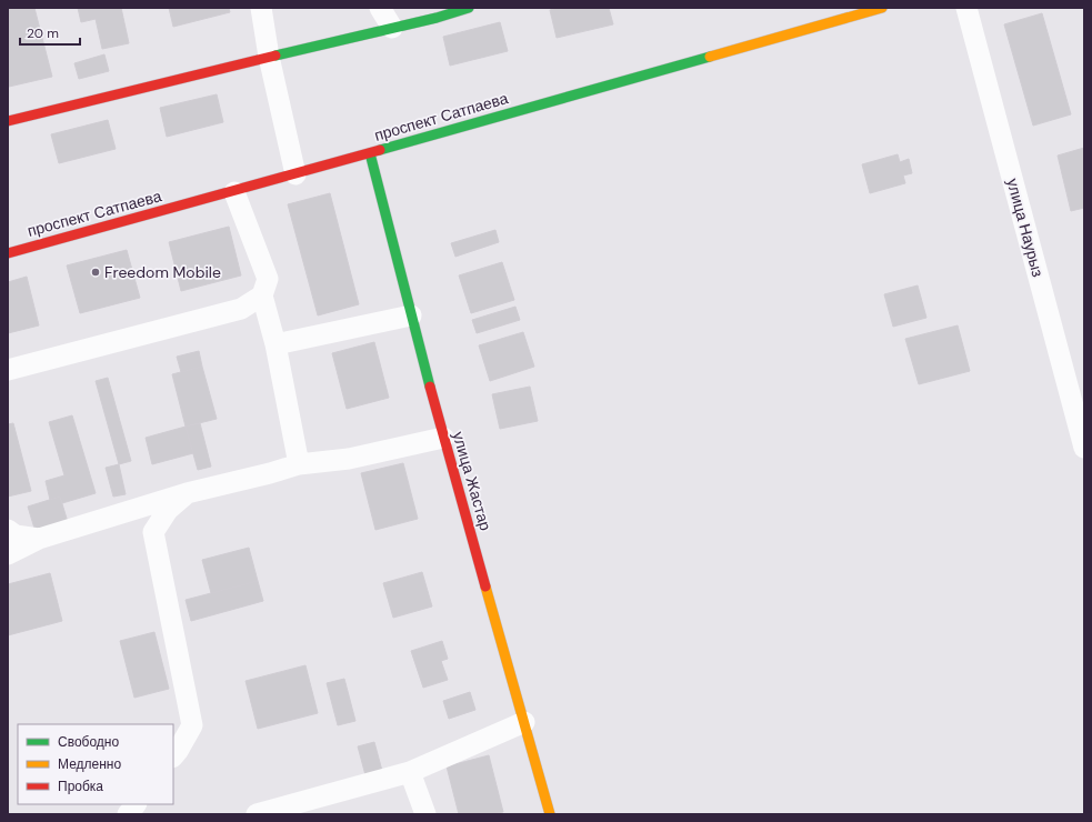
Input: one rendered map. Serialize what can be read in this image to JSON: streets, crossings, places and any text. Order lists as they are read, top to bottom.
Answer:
{
  "streets": {
    "street": ["проспект Сатпаева", "улица Наурыз", "улица Жастар"]
  },
  "crossings": [
    ["проспект Сатпаева", "улица Жастар"]
  ],
  "places": ["Freedom Mobile"],
  "legend": ["Свободно", "Медленно", "Пробка"],
  "scale_bar": "20 m"
}
